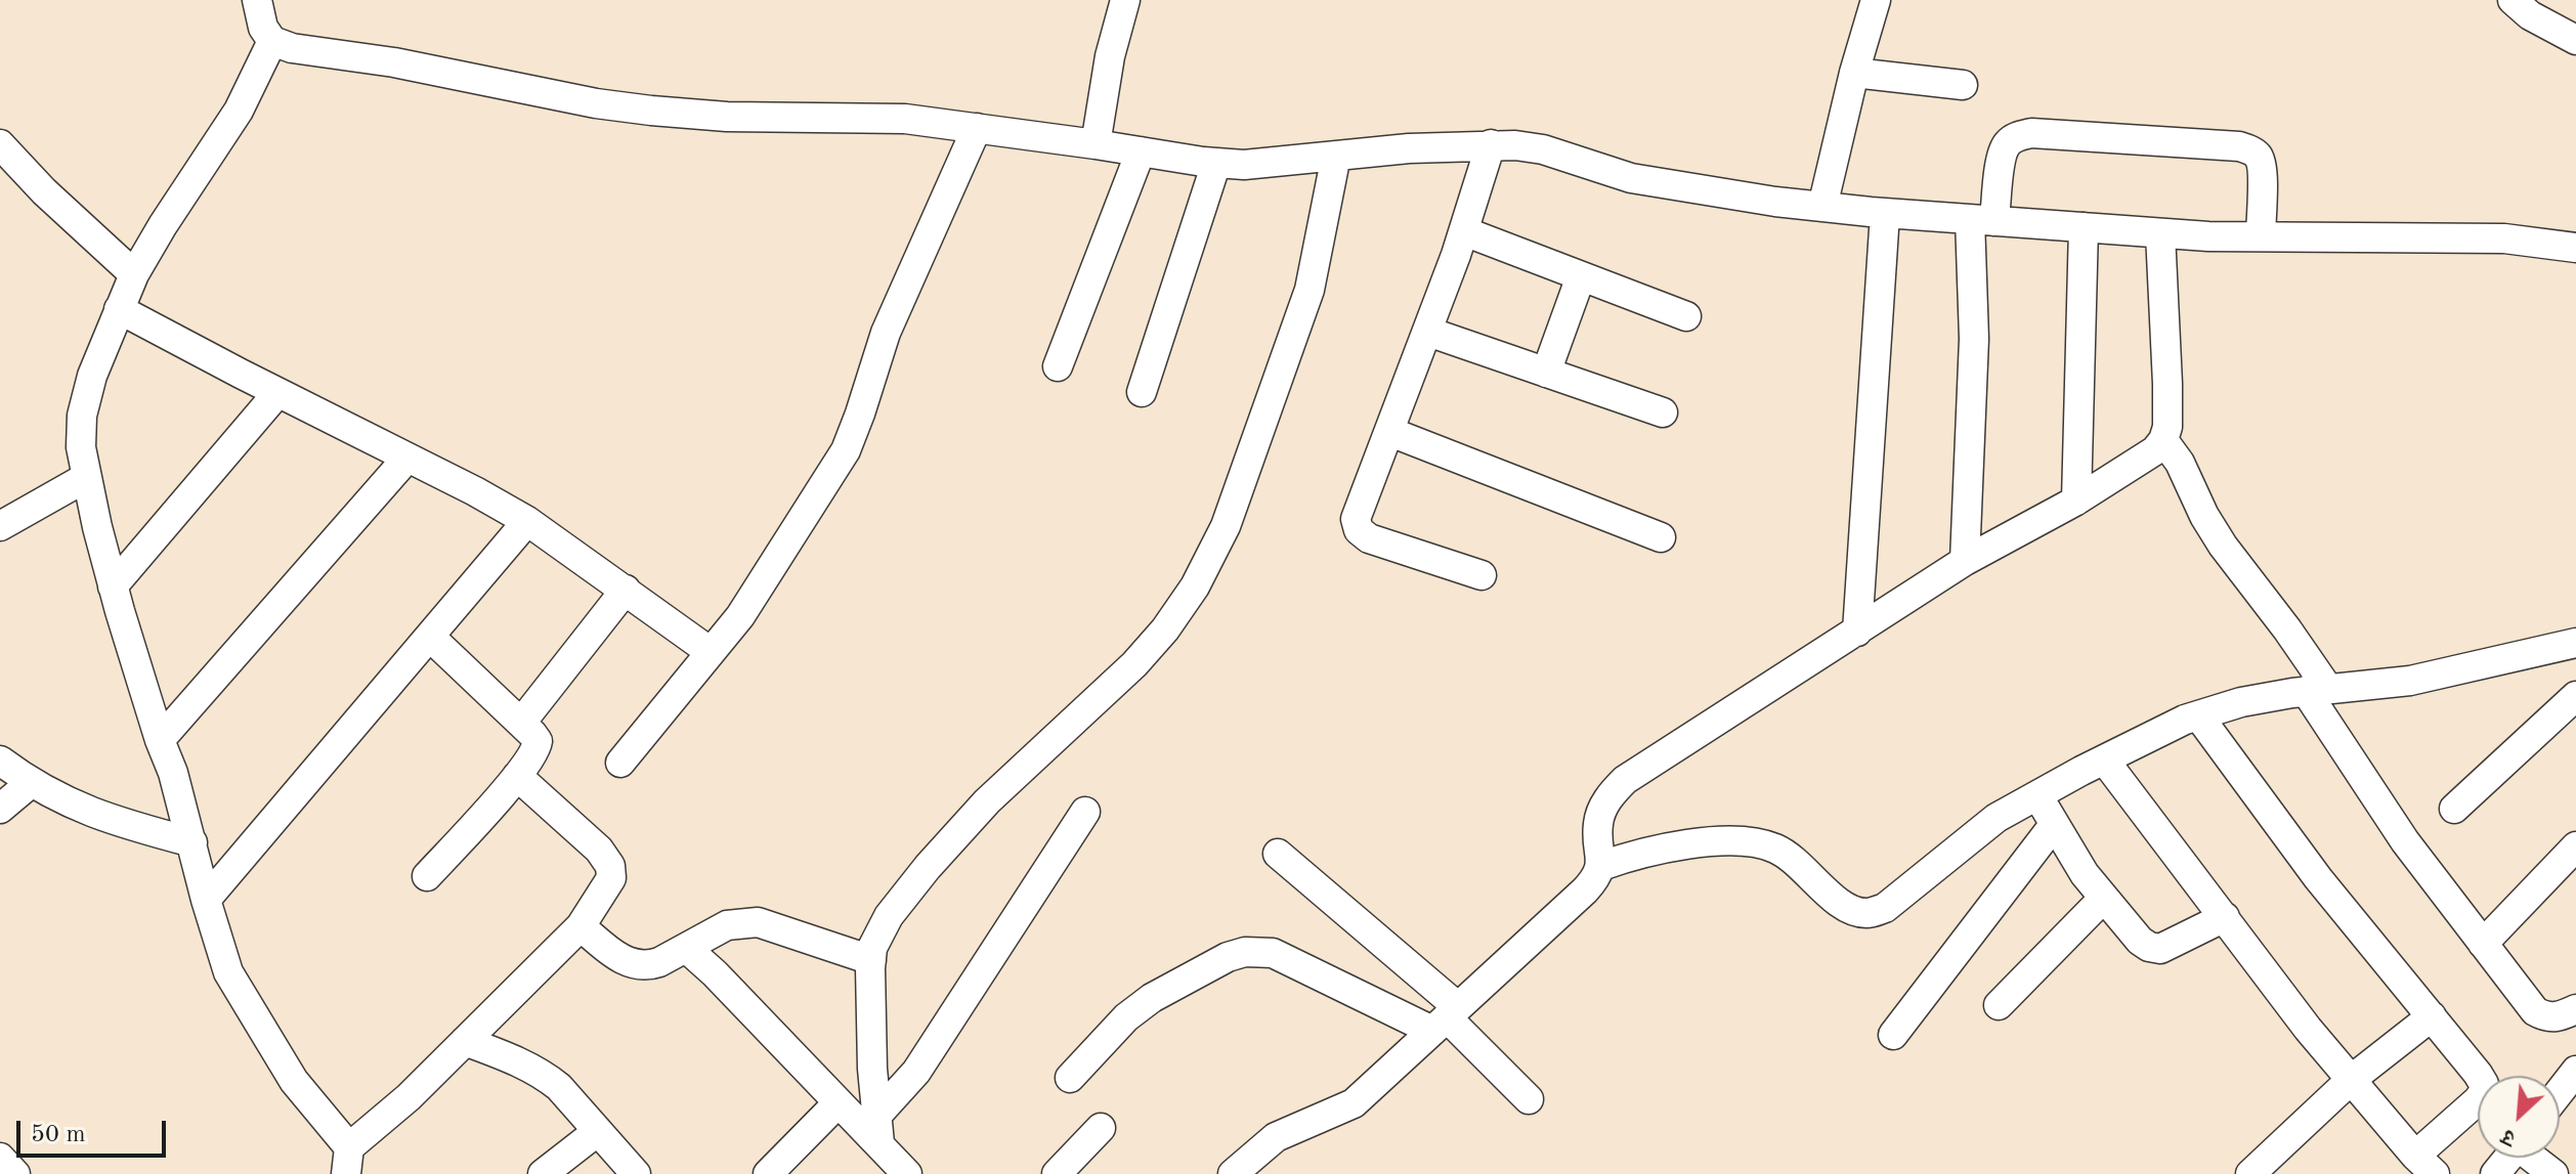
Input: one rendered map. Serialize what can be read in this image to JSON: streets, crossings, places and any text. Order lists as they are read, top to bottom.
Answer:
{
  "scale_bar": "50 m",
  "north": "bottom left"
}
